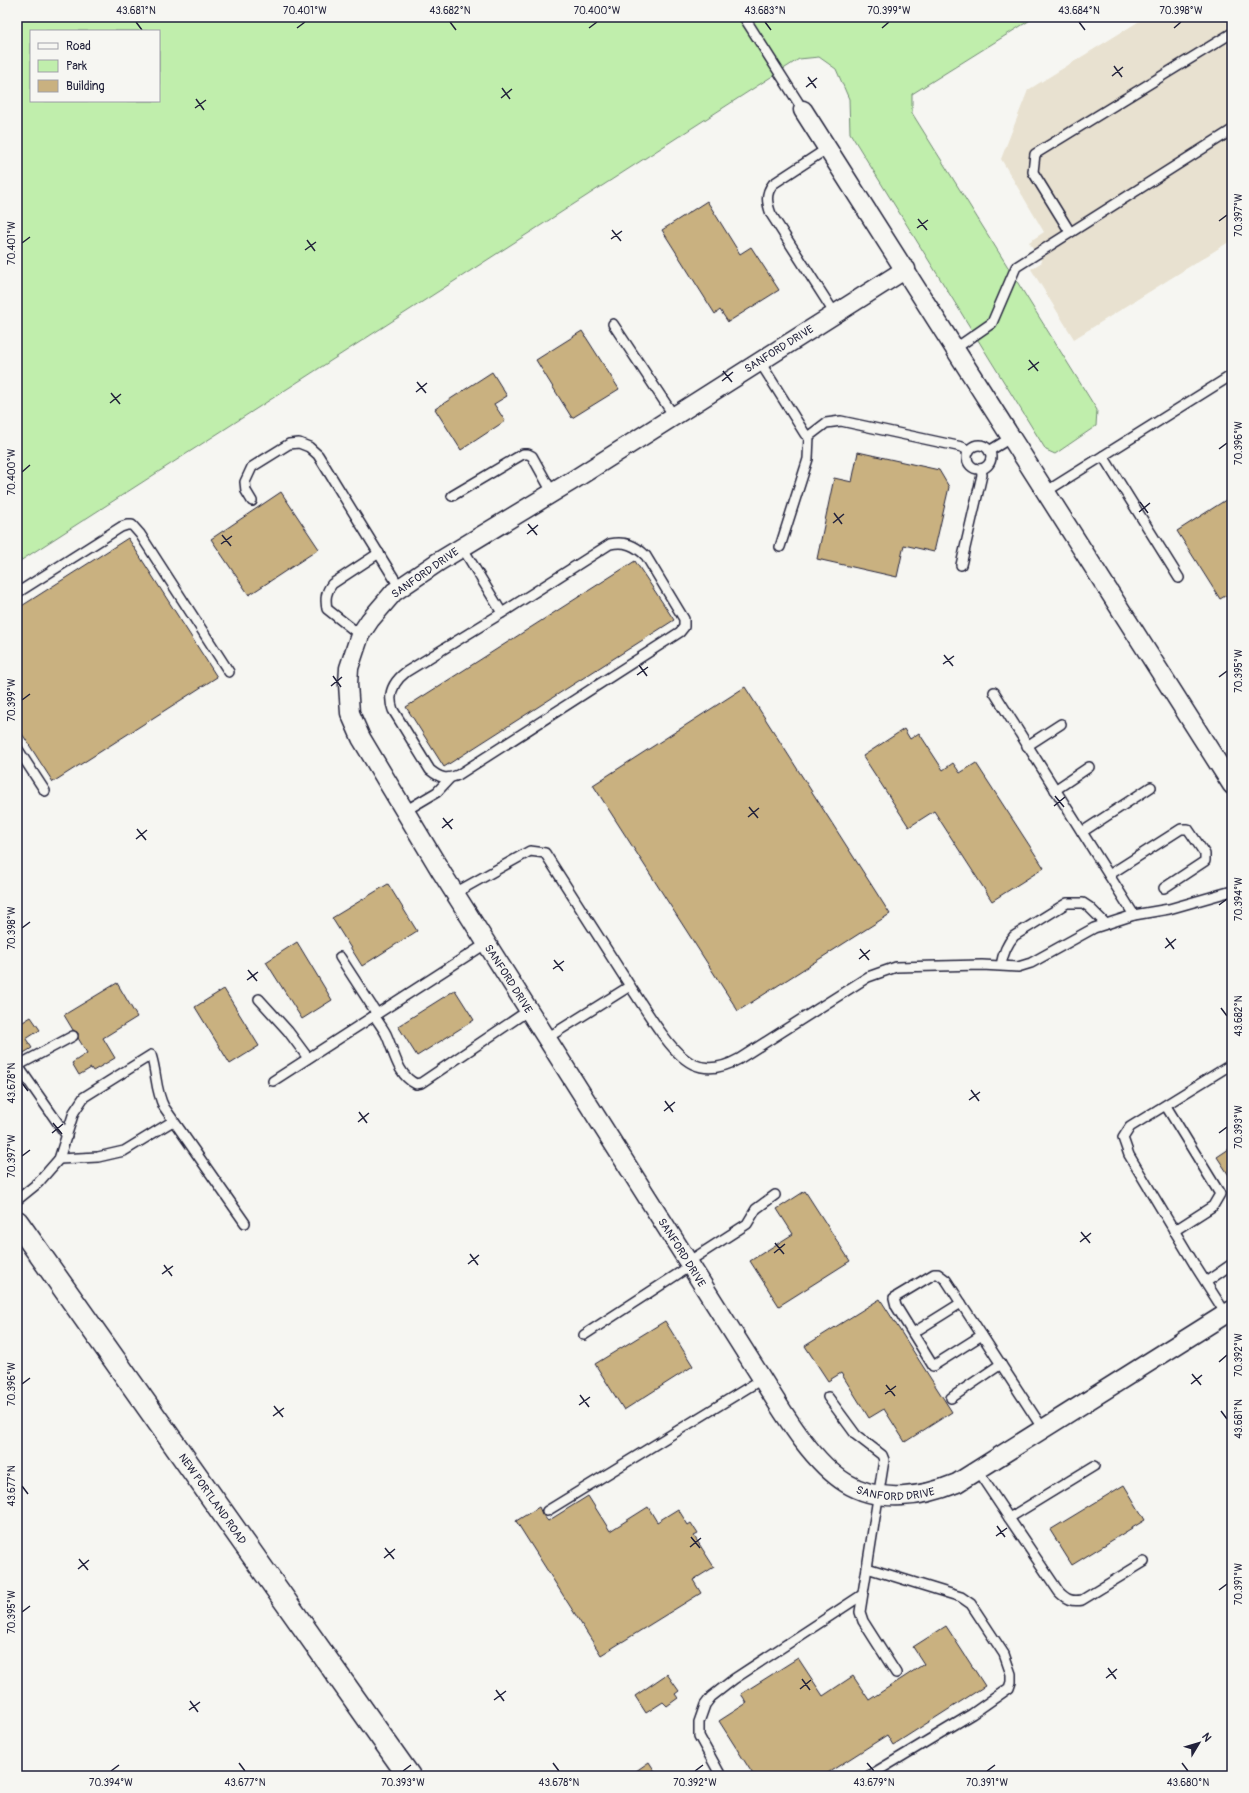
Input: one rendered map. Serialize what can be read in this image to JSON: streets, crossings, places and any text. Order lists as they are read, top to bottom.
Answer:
{
  "streets": {
    "street": ["SANFORD DRIVE", "NEW PORTLAND ROAD"]
  },
  "legend": ["Road", "Park", "Building"],
  "north": "top right",
  "coordinates": [
    "43.681°N",
    "70.401°W",
    "43.682°N",
    "70.400°W",
    "43.683°N",
    "70.399°W",
    "43.684°N",
    "70.398°W",
    "70.397°W",
    "70.396°W",
    "70.395°W",
    "70.394°W",
    "43.678°N",
    "70.393°W",
    "70.392°W",
    "43.677°N",
    "70.391°W",
    "43.679°N",
    "43.680°N"
  ]
}
